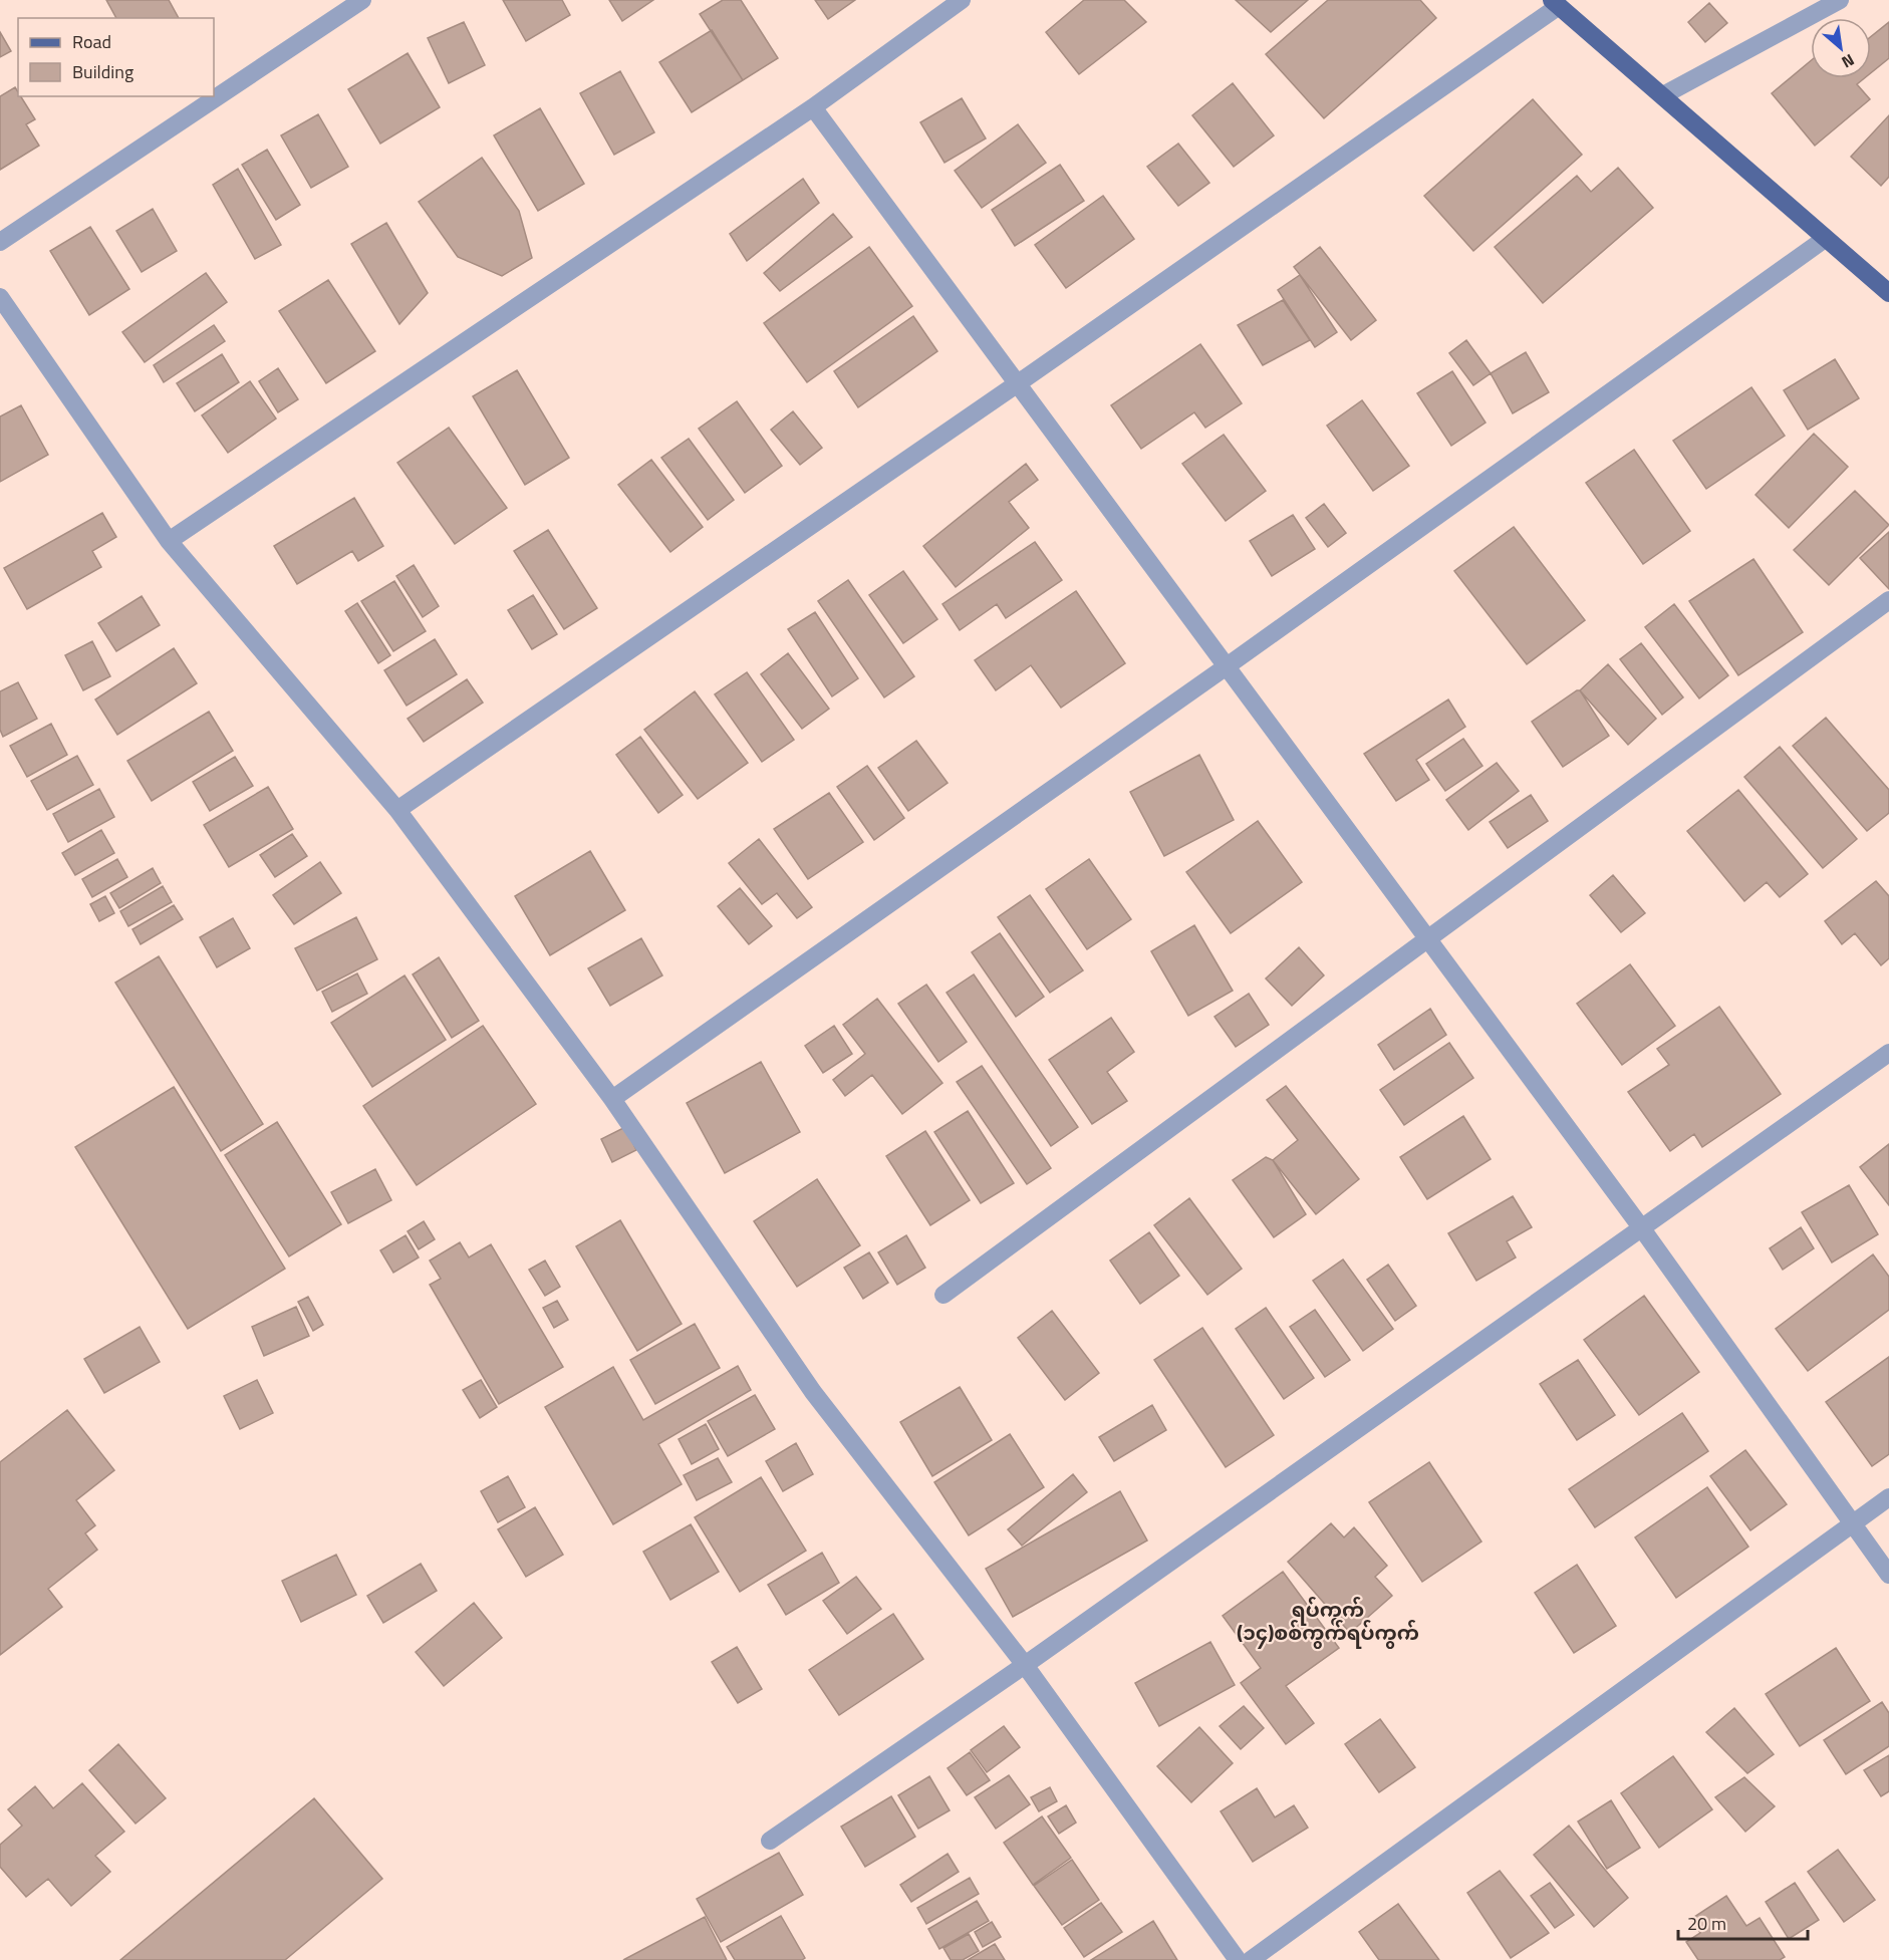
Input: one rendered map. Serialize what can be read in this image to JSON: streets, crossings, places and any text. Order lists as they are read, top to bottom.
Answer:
{
  "districts": ["ရပ်ကွက် (၁၄)စစ်ကွက်ရပ်ကွက်"],
  "legend": ["Road", "Building"],
  "scale_bar": "20 m",
  "north": "bottom right"
}
